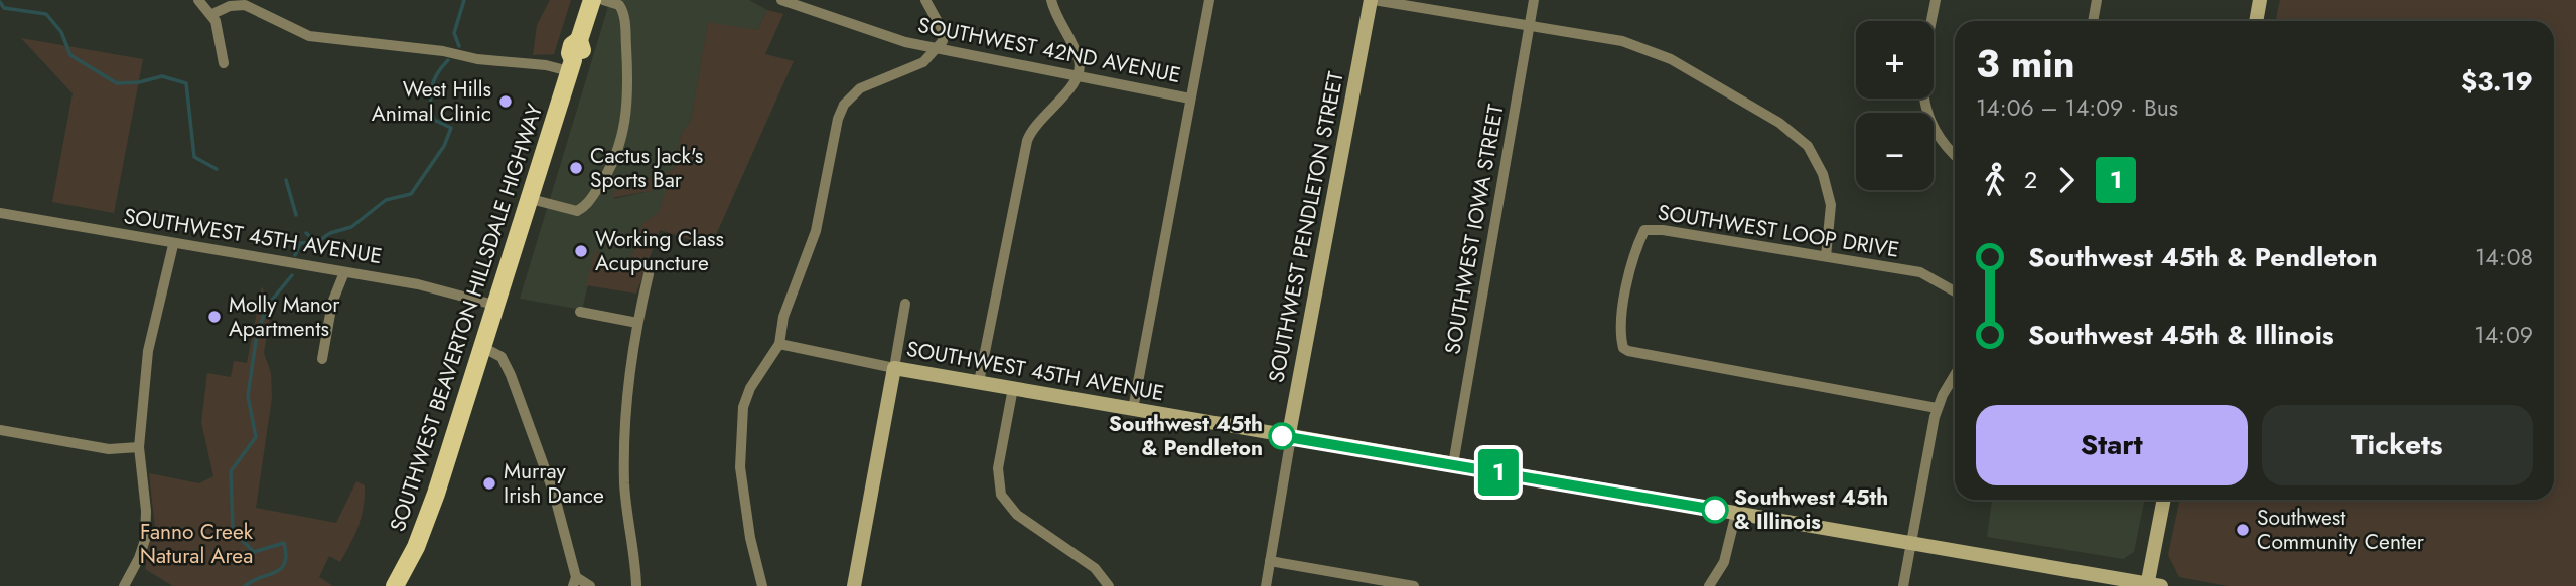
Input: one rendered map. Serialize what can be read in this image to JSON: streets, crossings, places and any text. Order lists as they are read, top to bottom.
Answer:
{
  "streets": {
    "main road": ["SOUTHWEST BEAVERTON HILLSDALE HIGHWAY"],
    "street": [
      "SOUTHWEST 42ND AVENUE",
      "SOUTHWEST PENDLETON STREET",
      "SOUTHWEST IOWA STREET",
      "SOUTHWEST LOOP DRIVE",
      "SOUTHWEST 45TH AVENUE"
    ]
  },
  "crossings": [
    ["SOUTHWEST PENDLETON STREET", "SOUTHWEST 45TH AVENUE"],
    ["SOUTHWEST IOWA STREET", "SOUTHWEST 45TH AVENUE"],
    ["SOUTHWEST 45TH AVENUE", "SOUTHWEST BEAVERTON HILLSDALE HIGHWAY"]
  ],
  "parks": ["Fanno Creek Natural Area"],
  "places": [
    "West Hills Animal Clinic",
    "Cactus Jack's Sports Bar",
    "Working Class Acupuncture",
    "Molly Manor Apartments",
    "Southwest 45th & Pendleton",
    "Murray Irish Dance",
    "Southwest 45th & Illinois",
    "Southwest Community Center"
  ],
  "lines": ["bus line 1"],
  "page": {
    "on_map": "1",
    "map_buttons": ["+", "−"],
    "heading": ["3 min", "14:06 – 14:09 · Bus", "$3.19"],
    "legs": ["2", "1"],
    "list": [
      {
        "name": "Southwest 45th & Pendleton",
        "value": "14:08"
      },
      {
        "name": "Southwest 45th & Illinois",
        "value": "14:09"
      }
    ],
    "buttons": ["Start", "Tickets"]
  }
}
